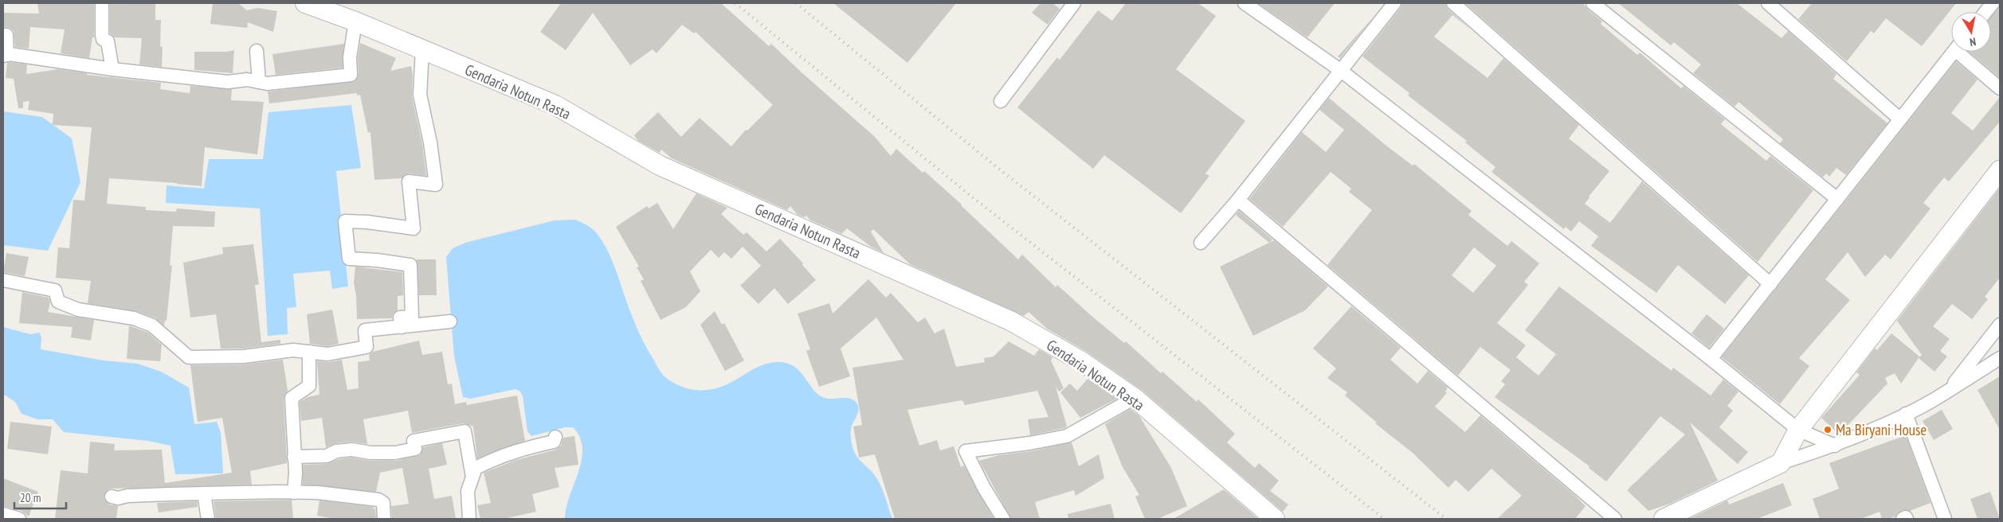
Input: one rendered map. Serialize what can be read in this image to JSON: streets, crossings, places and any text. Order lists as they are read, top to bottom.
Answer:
{
  "streets": {
    "main road": ["Gendaria Notun Rasta"]
  },
  "places": ["Ma Biryani House"],
  "scale_bar": "20 m",
  "north": "bottom"
}
